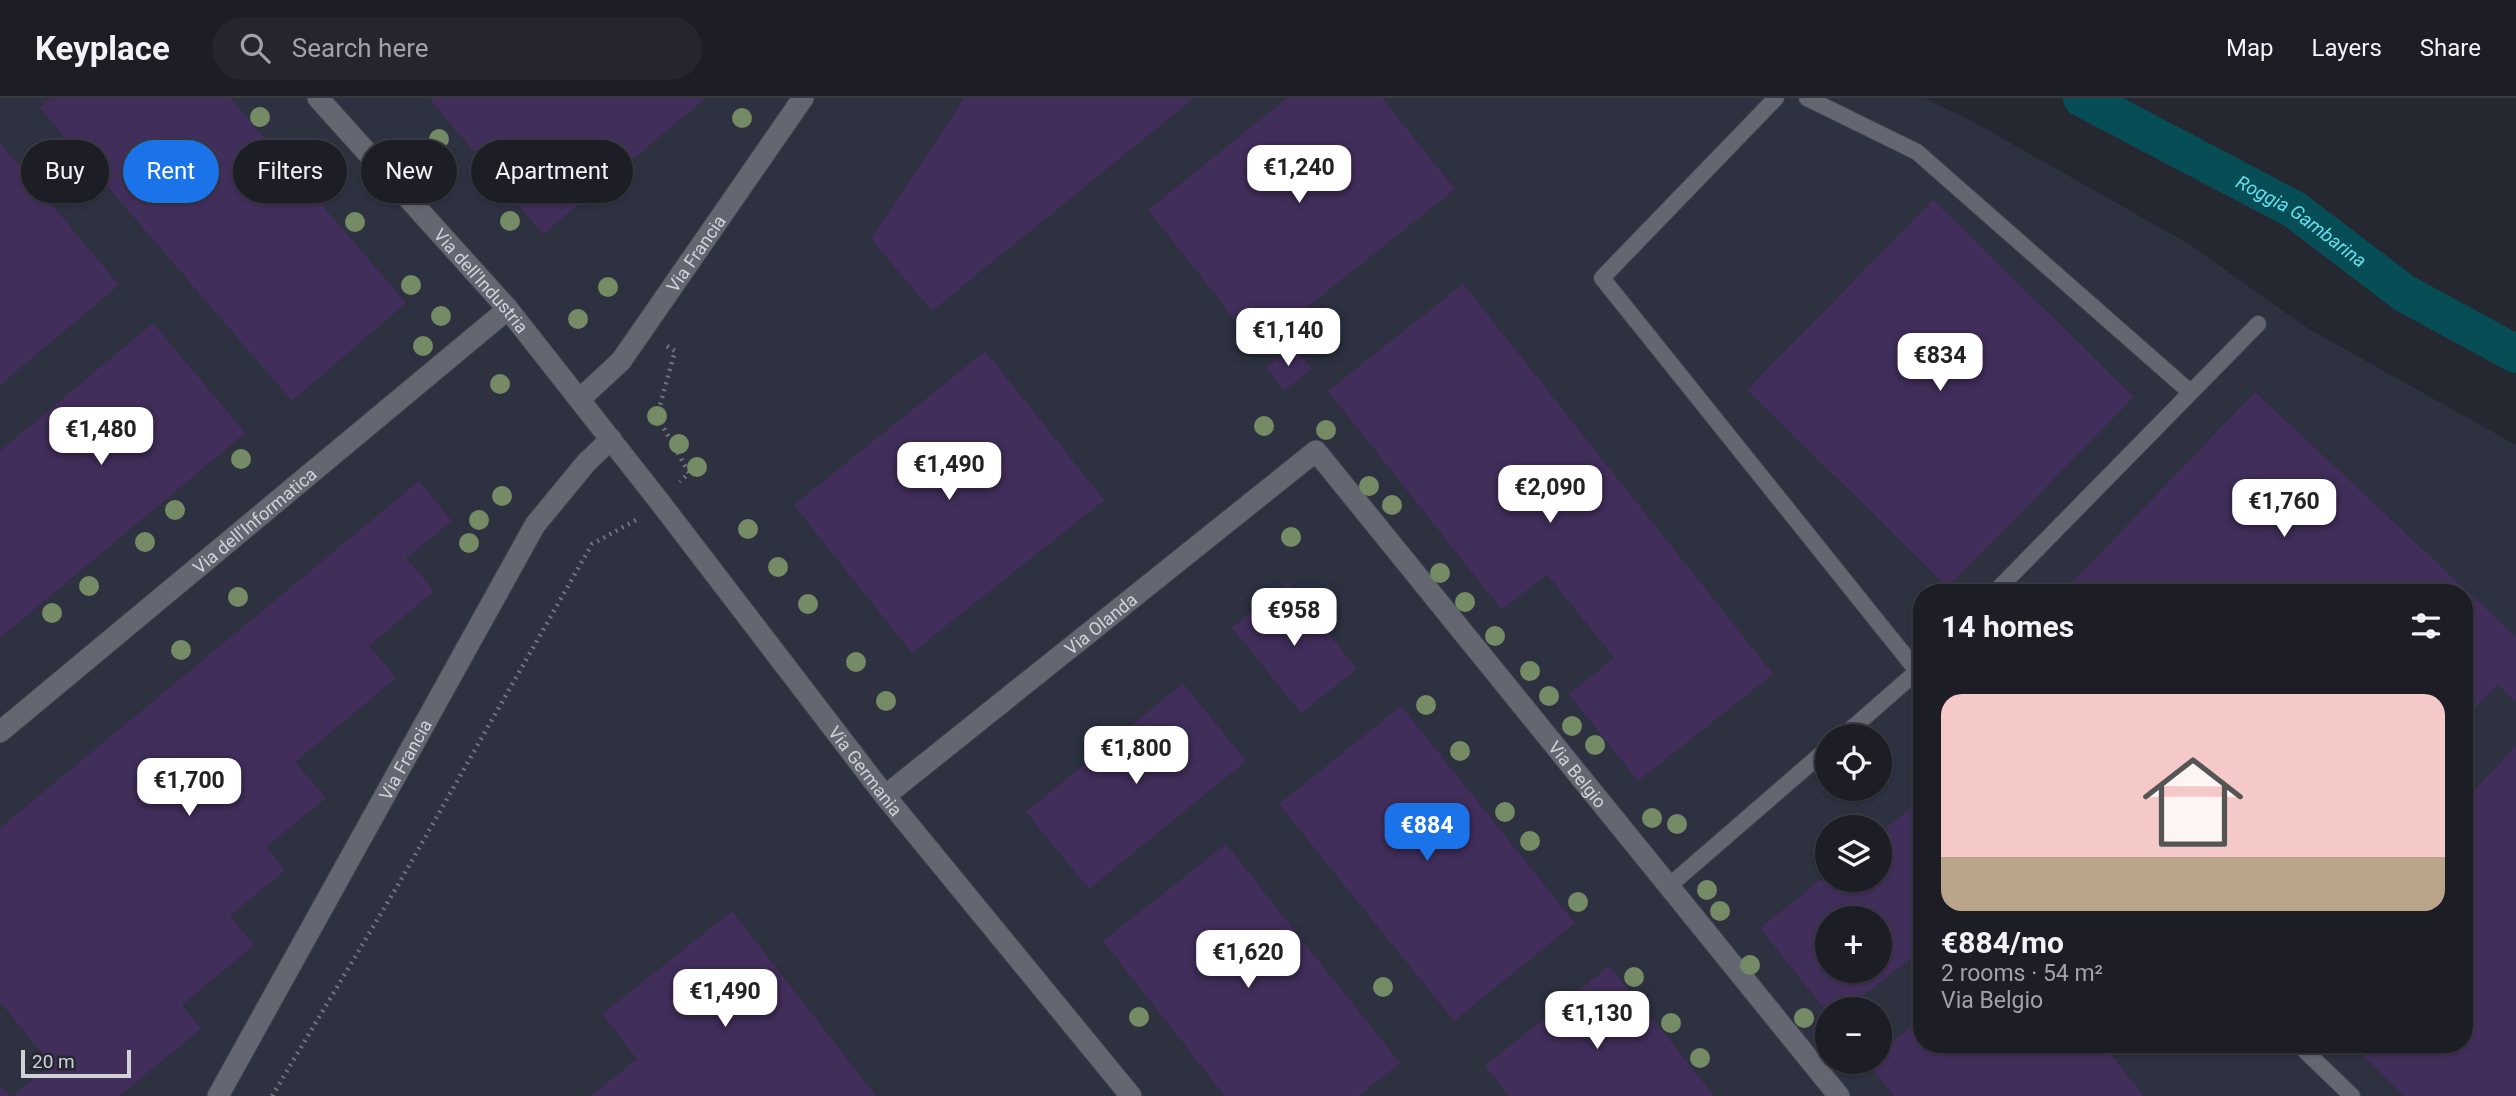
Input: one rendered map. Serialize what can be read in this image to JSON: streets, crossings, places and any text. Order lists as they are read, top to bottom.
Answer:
{
  "streets": {
    "street": [
      "Via Francia",
      "Via dell'Industria",
      "Via dell'Informatica",
      "Via Olanda",
      "Via Germania",
      "Via Belgio"
    ]
  },
  "crossings": [
    ["Via Francia", "Via dell'Industria"],
    ["Via Francia", "Via Germania"],
    ["Via dell'Industria", "Via dell'Informatica"],
    ["Via dell'Industria", "Via Germania"],
    ["Via Olanda", "Via Germania"],
    ["Via Olanda", "Via Belgio"]
  ],
  "water": ["Roggia Gambarina"],
  "scale_bar": "20 m",
  "page": {
    "header": "Keyplace",
    "search": "Search here",
    "nav": ["Map", "Layers", "Share"],
    "chip": [
      "Buy",
      "Rent",
      "Filters",
      "New",
      "Apartment"
    ],
    "price": [
      "€1,240",
      "€1,140",
      "€834",
      "€1,480",
      "€1,490",
      "€2,090",
      "€1,760",
      "€958",
      "€1,800",
      "€1,700",
      "€884",
      "€1,620",
      "€1,490",
      "€1,130"
    ],
    "heading": "14 homes",
    "list": [
      {
        "name": "€884/mo",
        "note": "2 rooms · 54 m² · Via Belgio"
      }
    ],
    "map_buttons": ["+", "−"],
    "scale": "20 m"
  }
}
